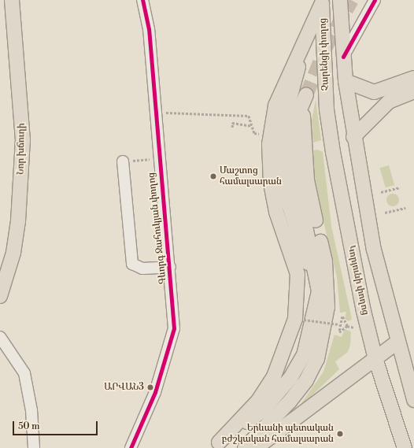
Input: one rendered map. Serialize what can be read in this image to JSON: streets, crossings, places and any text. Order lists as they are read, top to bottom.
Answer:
{
  "streets": {
    "main road": ["Չարենցի փողոց", "Նոր խճուղի", "Կորյունի փողոց"],
    "street": ["Գևորգ Ջահուկյան փողոց"]
  },
  "crossings": [
    ["Չարենցի փողոց", "Կորյունի փողոց"]
  ],
  "places": ["Մաշտոց համալսարան", "ԱՐՎԱՆ3", "Երևանի պետական բժշկական համալսարան"],
  "scale_bar": "50 m"
}
